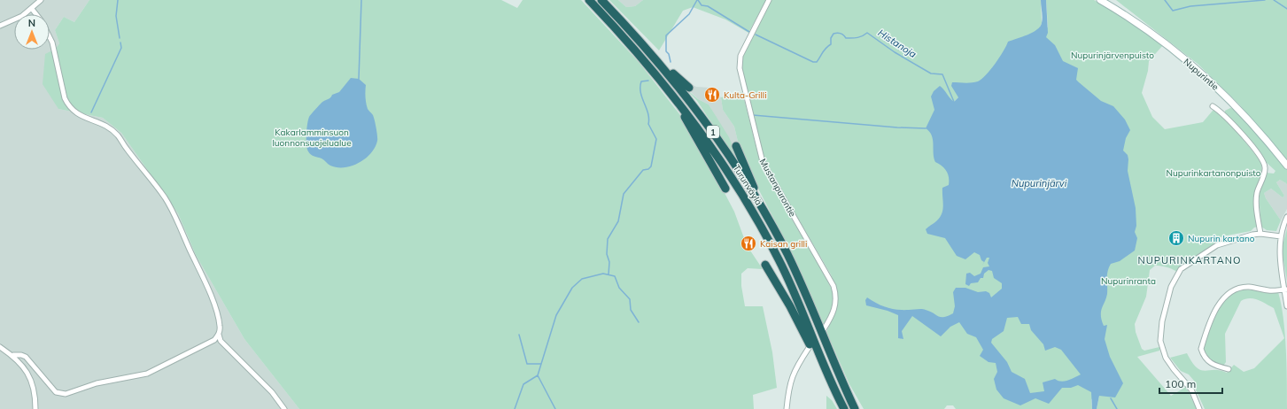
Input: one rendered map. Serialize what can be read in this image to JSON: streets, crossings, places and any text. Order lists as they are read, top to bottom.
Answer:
{
  "streets": {
    "highway": ["1", "Turunväylä"],
    "main road": ["Nupurintie"],
    "street": ["Mustanpurontie"]
  },
  "districts": ["NUPURINKARTANO"],
  "water": ["Histanoja", "Nupurinjärvi"],
  "parks": [
    "Nupurinjärvenpuisto",
    "Kakarlamminsuon luonnonsuojelualue",
    "Nupurinkartanonpuisto",
    "Nupurinranta"
  ],
  "places": {
    "restaurant": ["Kulta-Grilli", "Kaisan grilli"],
    "building": ["Nupurin kartano"]
  },
  "scale_bar": "100 m",
  "north": "top"
}
